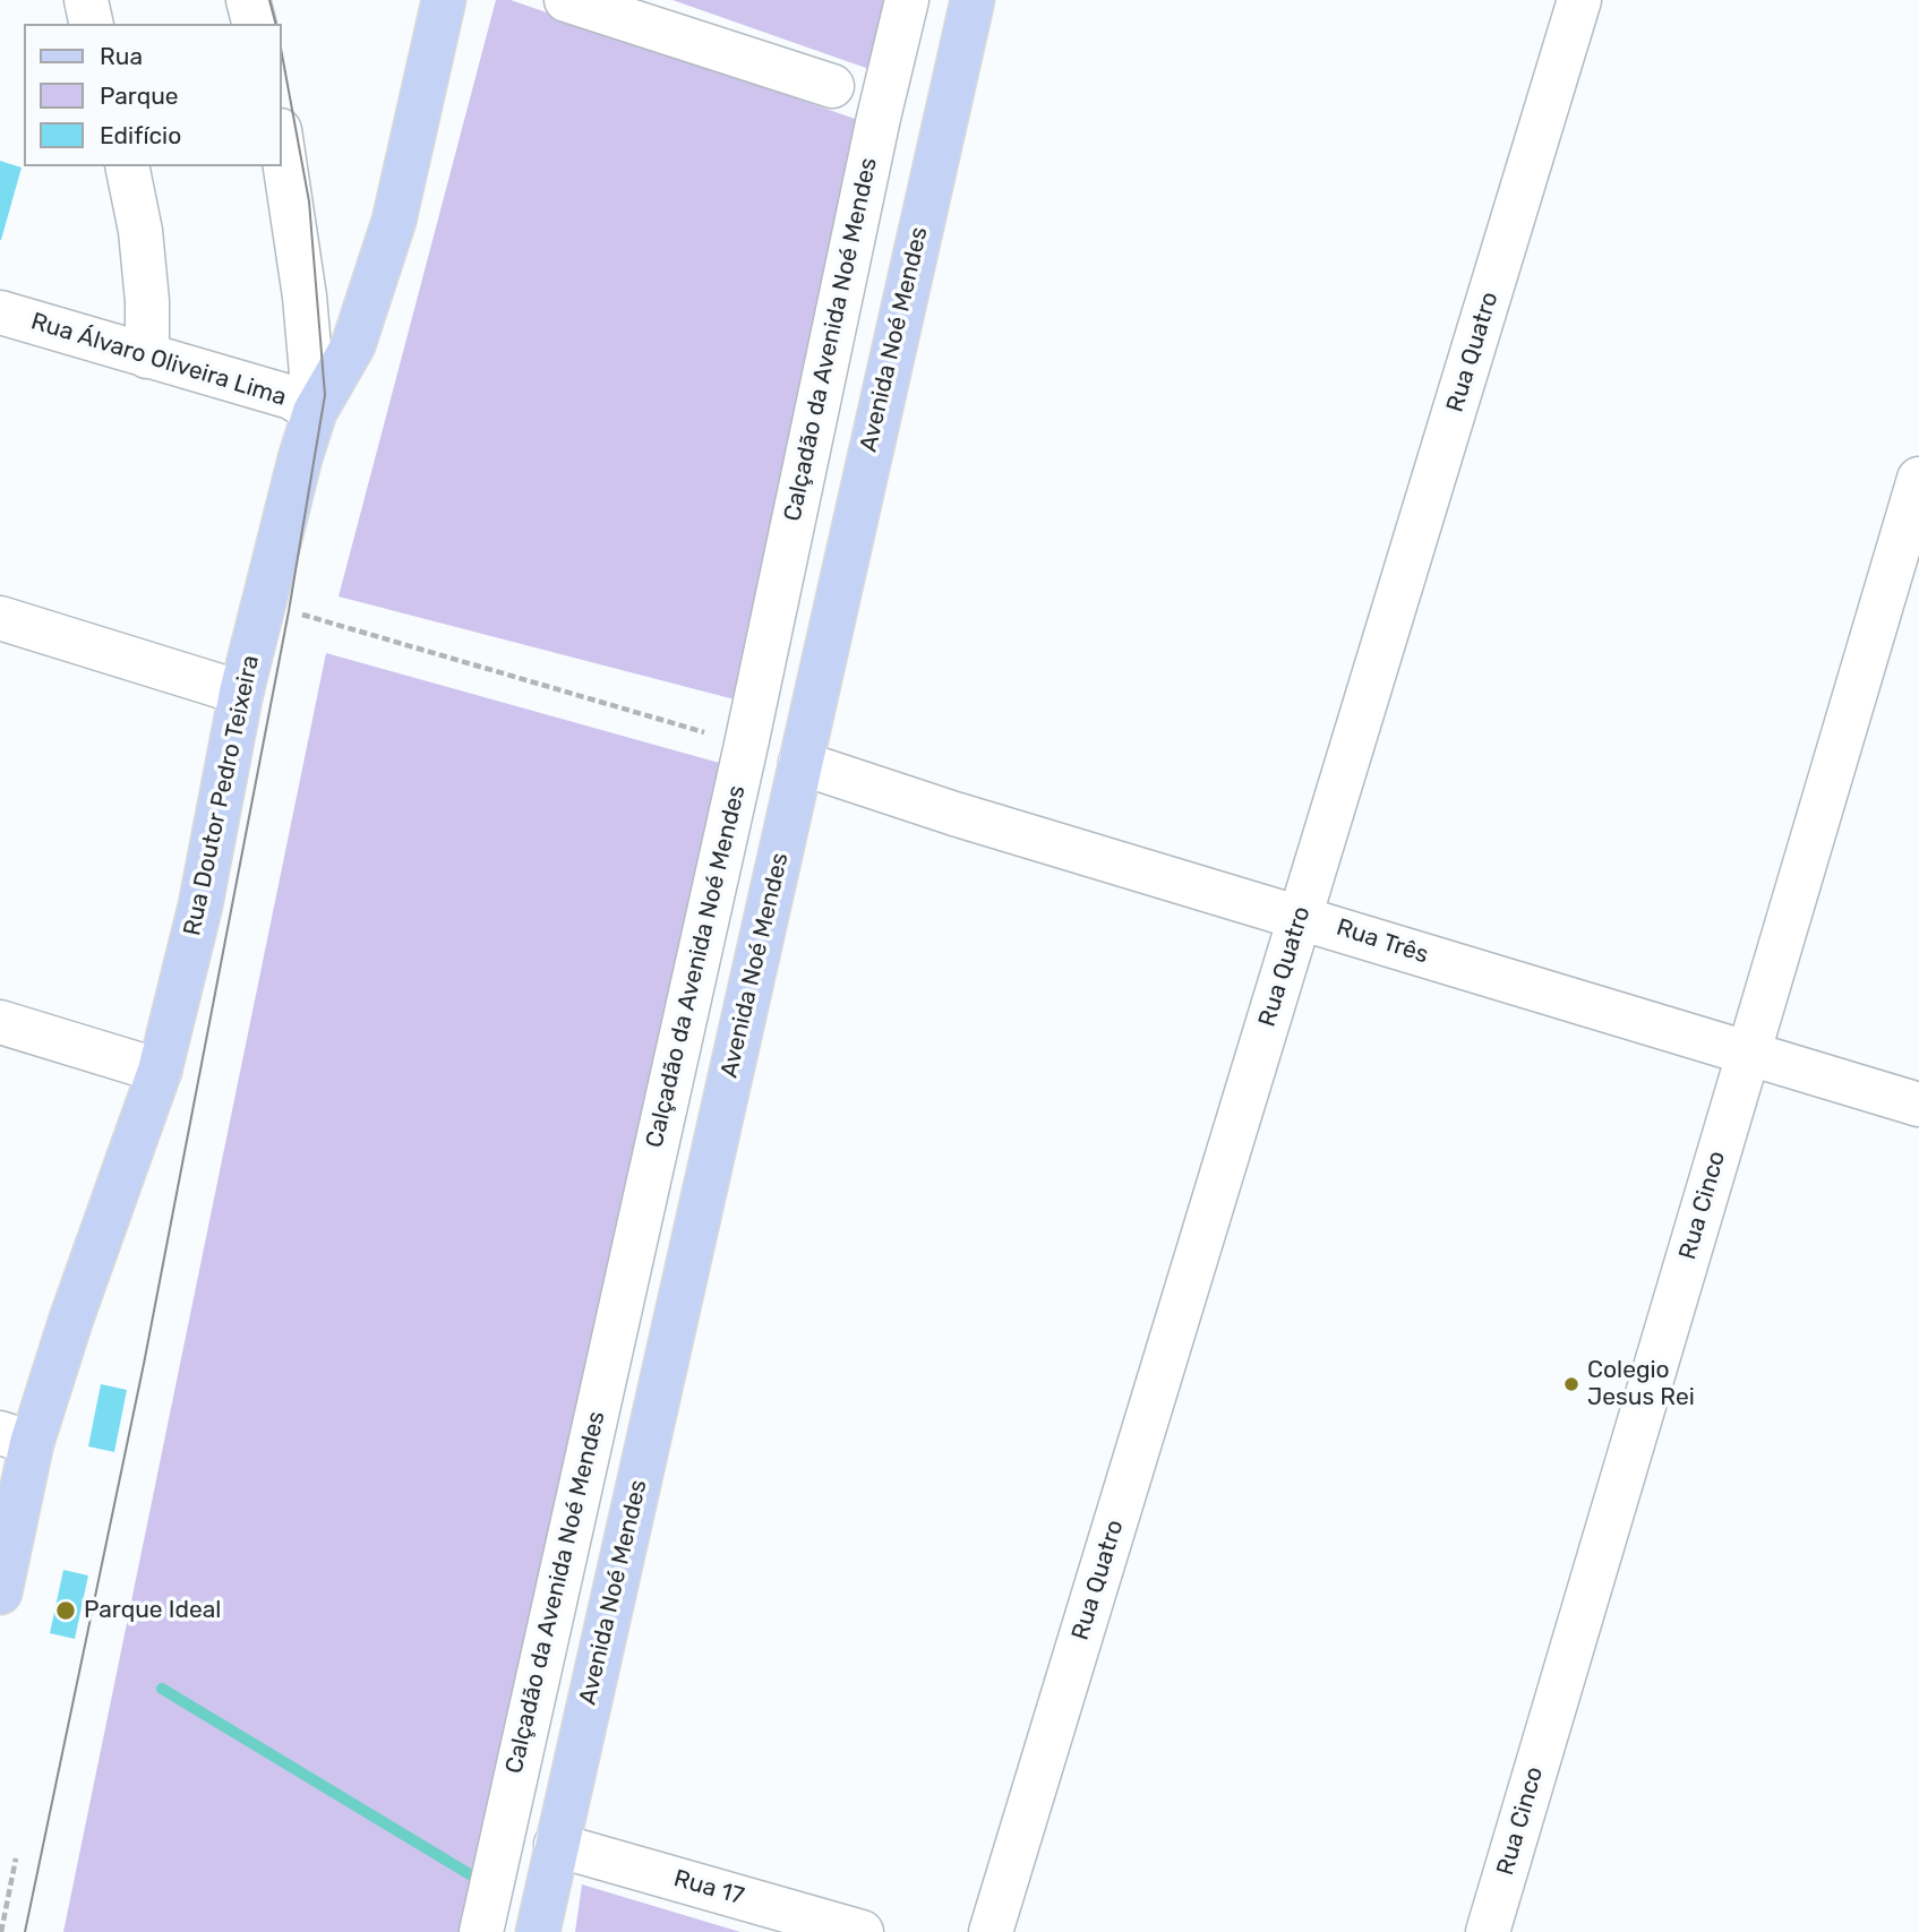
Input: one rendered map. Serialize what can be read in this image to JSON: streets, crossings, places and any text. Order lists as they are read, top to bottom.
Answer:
{
  "streets": {
    "main road": ["Avenida Noé Mendes", "Rua Doutor Pedro Teixeira"],
    "street": [
      "Calçadão da Avenida Noé Mendes",
      "Rua Quatro",
      "Rua Álvaro Oliveira Lima",
      "Rua Três",
      "Rua Cinco",
      "Rua 17"
    ]
  },
  "crossings": [
    ["Avenida Noé Mendes", "Rua Três"],
    ["Avenida Noé Mendes", "Rua 17"],
    ["Rua Quatro", "Rua Três"],
    ["Rua Álvaro Oliveira Lima", "Rua Doutor Pedro Teixeira"],
    ["Rua Três", "Rua Cinco"]
  ],
  "places": ["Colegio Jesus Rei", "Parque Ideal"],
  "legend": ["Rua", "Parque", "Edifício"]
}
